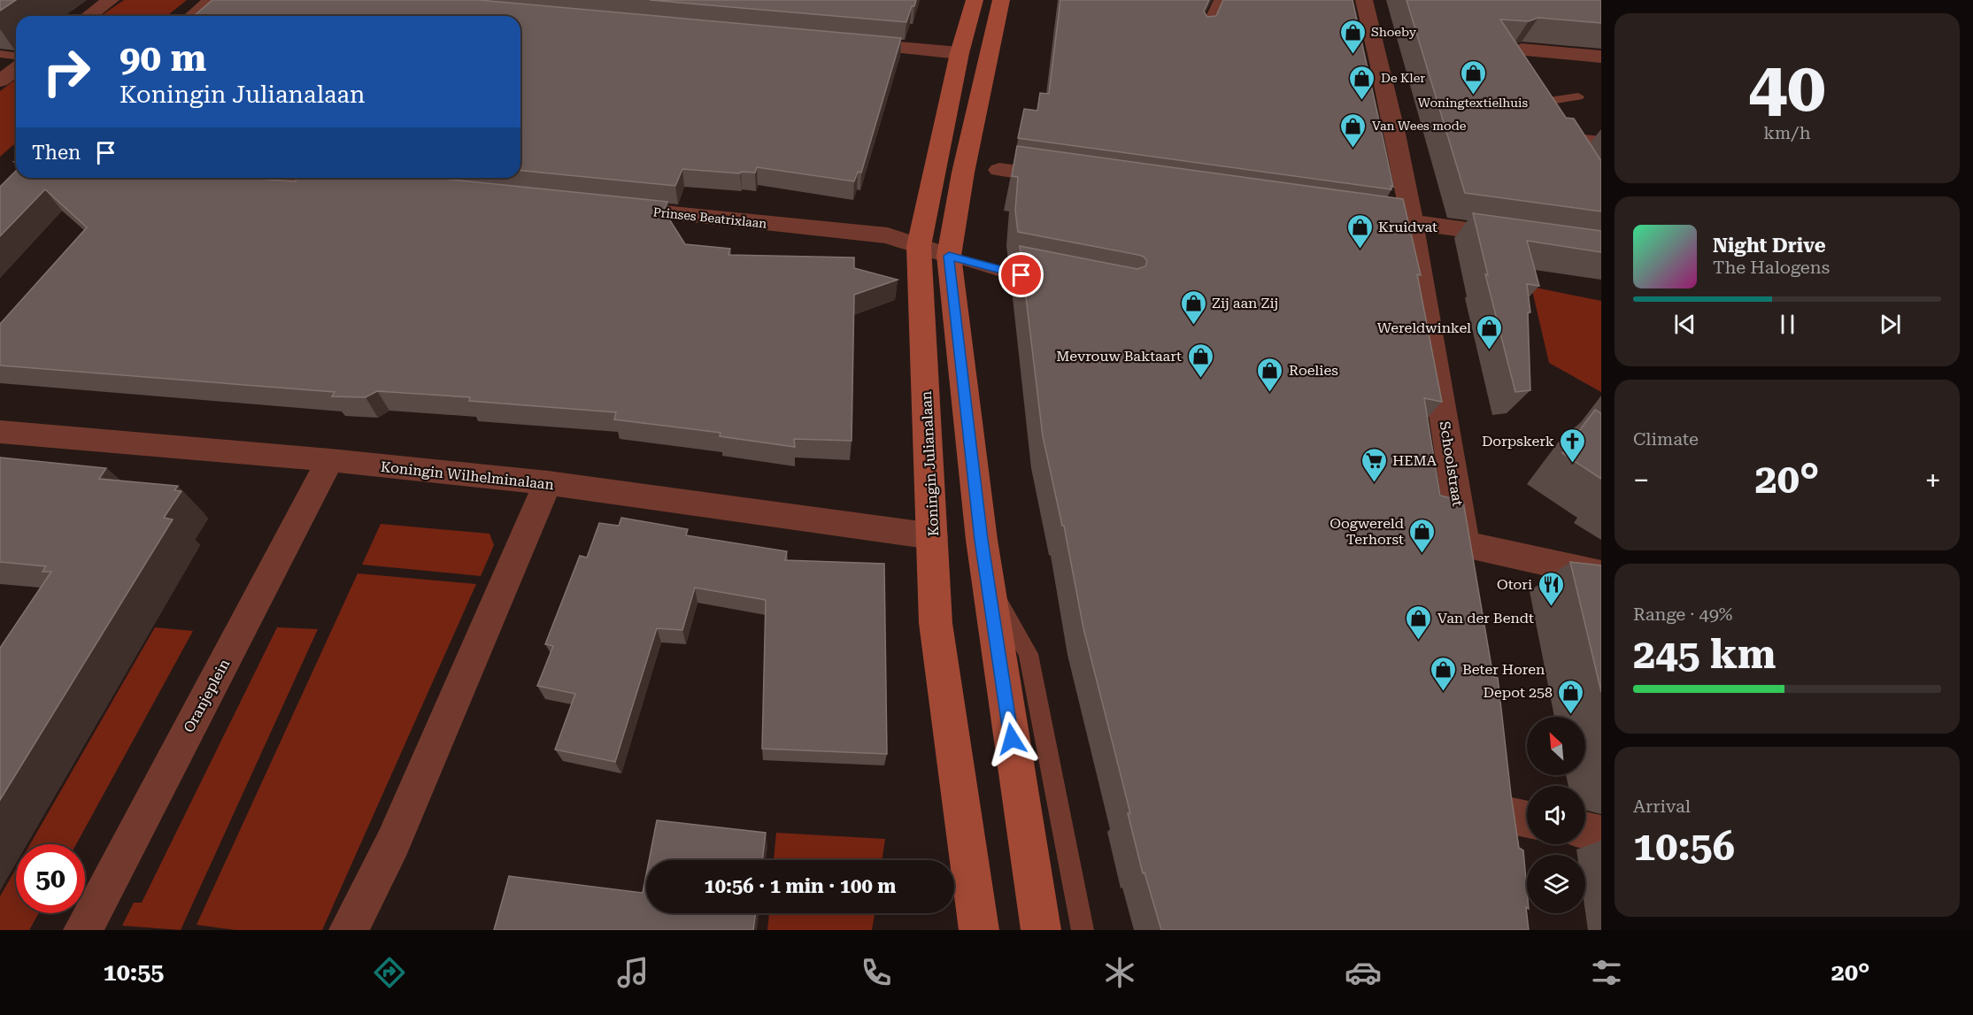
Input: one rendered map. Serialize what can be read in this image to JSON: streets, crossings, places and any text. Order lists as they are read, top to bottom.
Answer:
{
  "streets": {
    "main road": ["Koningin Julianalaan"],
    "street": [
      "Prinses Beatrixlaan",
      "Schoolstraat",
      "Koningin Wilhelminalaan",
      "Oranjeplein"
    ]
  },
  "crossings": [
    ["Prinses Beatrixlaan", "Koningin Julianalaan"],
    ["Koningin Julianalaan", "Koningin Wilhelminalaan"],
    ["Koningin Wilhelminalaan", "Oranjeplein"]
  ],
  "places": {
    "shop": [
      "Shoeby",
      "Woningtextielhuis",
      "De Kler",
      "Van Wees mode",
      "Kruidvat",
      "Zij aan Zij",
      "Wereldwinkel",
      "Mevrouw Baktaart",
      "Roelies",
      "Oogwereld Terhorst",
      "Van der Bendt",
      "Beter Horen",
      "Depot 258"
    ],
    "church": ["Dorpskerk"],
    "supermarket": ["HEMA"],
    "restaurant": ["Otori"]
  },
  "north": "top left",
  "page": {
    "tile": [
      ["40", "km/h"],
      "Climate",
      ["Range · 49%", "245 km"],
      ["Arrival", "10:56"]
    ],
    "turn": ["90 m", "Koningin Julianalaan"],
    "then": "Then",
    "song": ["Night Drive", "The Halogens"],
    "heat": ["−", "20°", "+"],
    "limit": "50",
    "trip": "10:56 · 1 min · 100 m",
    "tabs": ["10:55", "20°"]
  }
}
